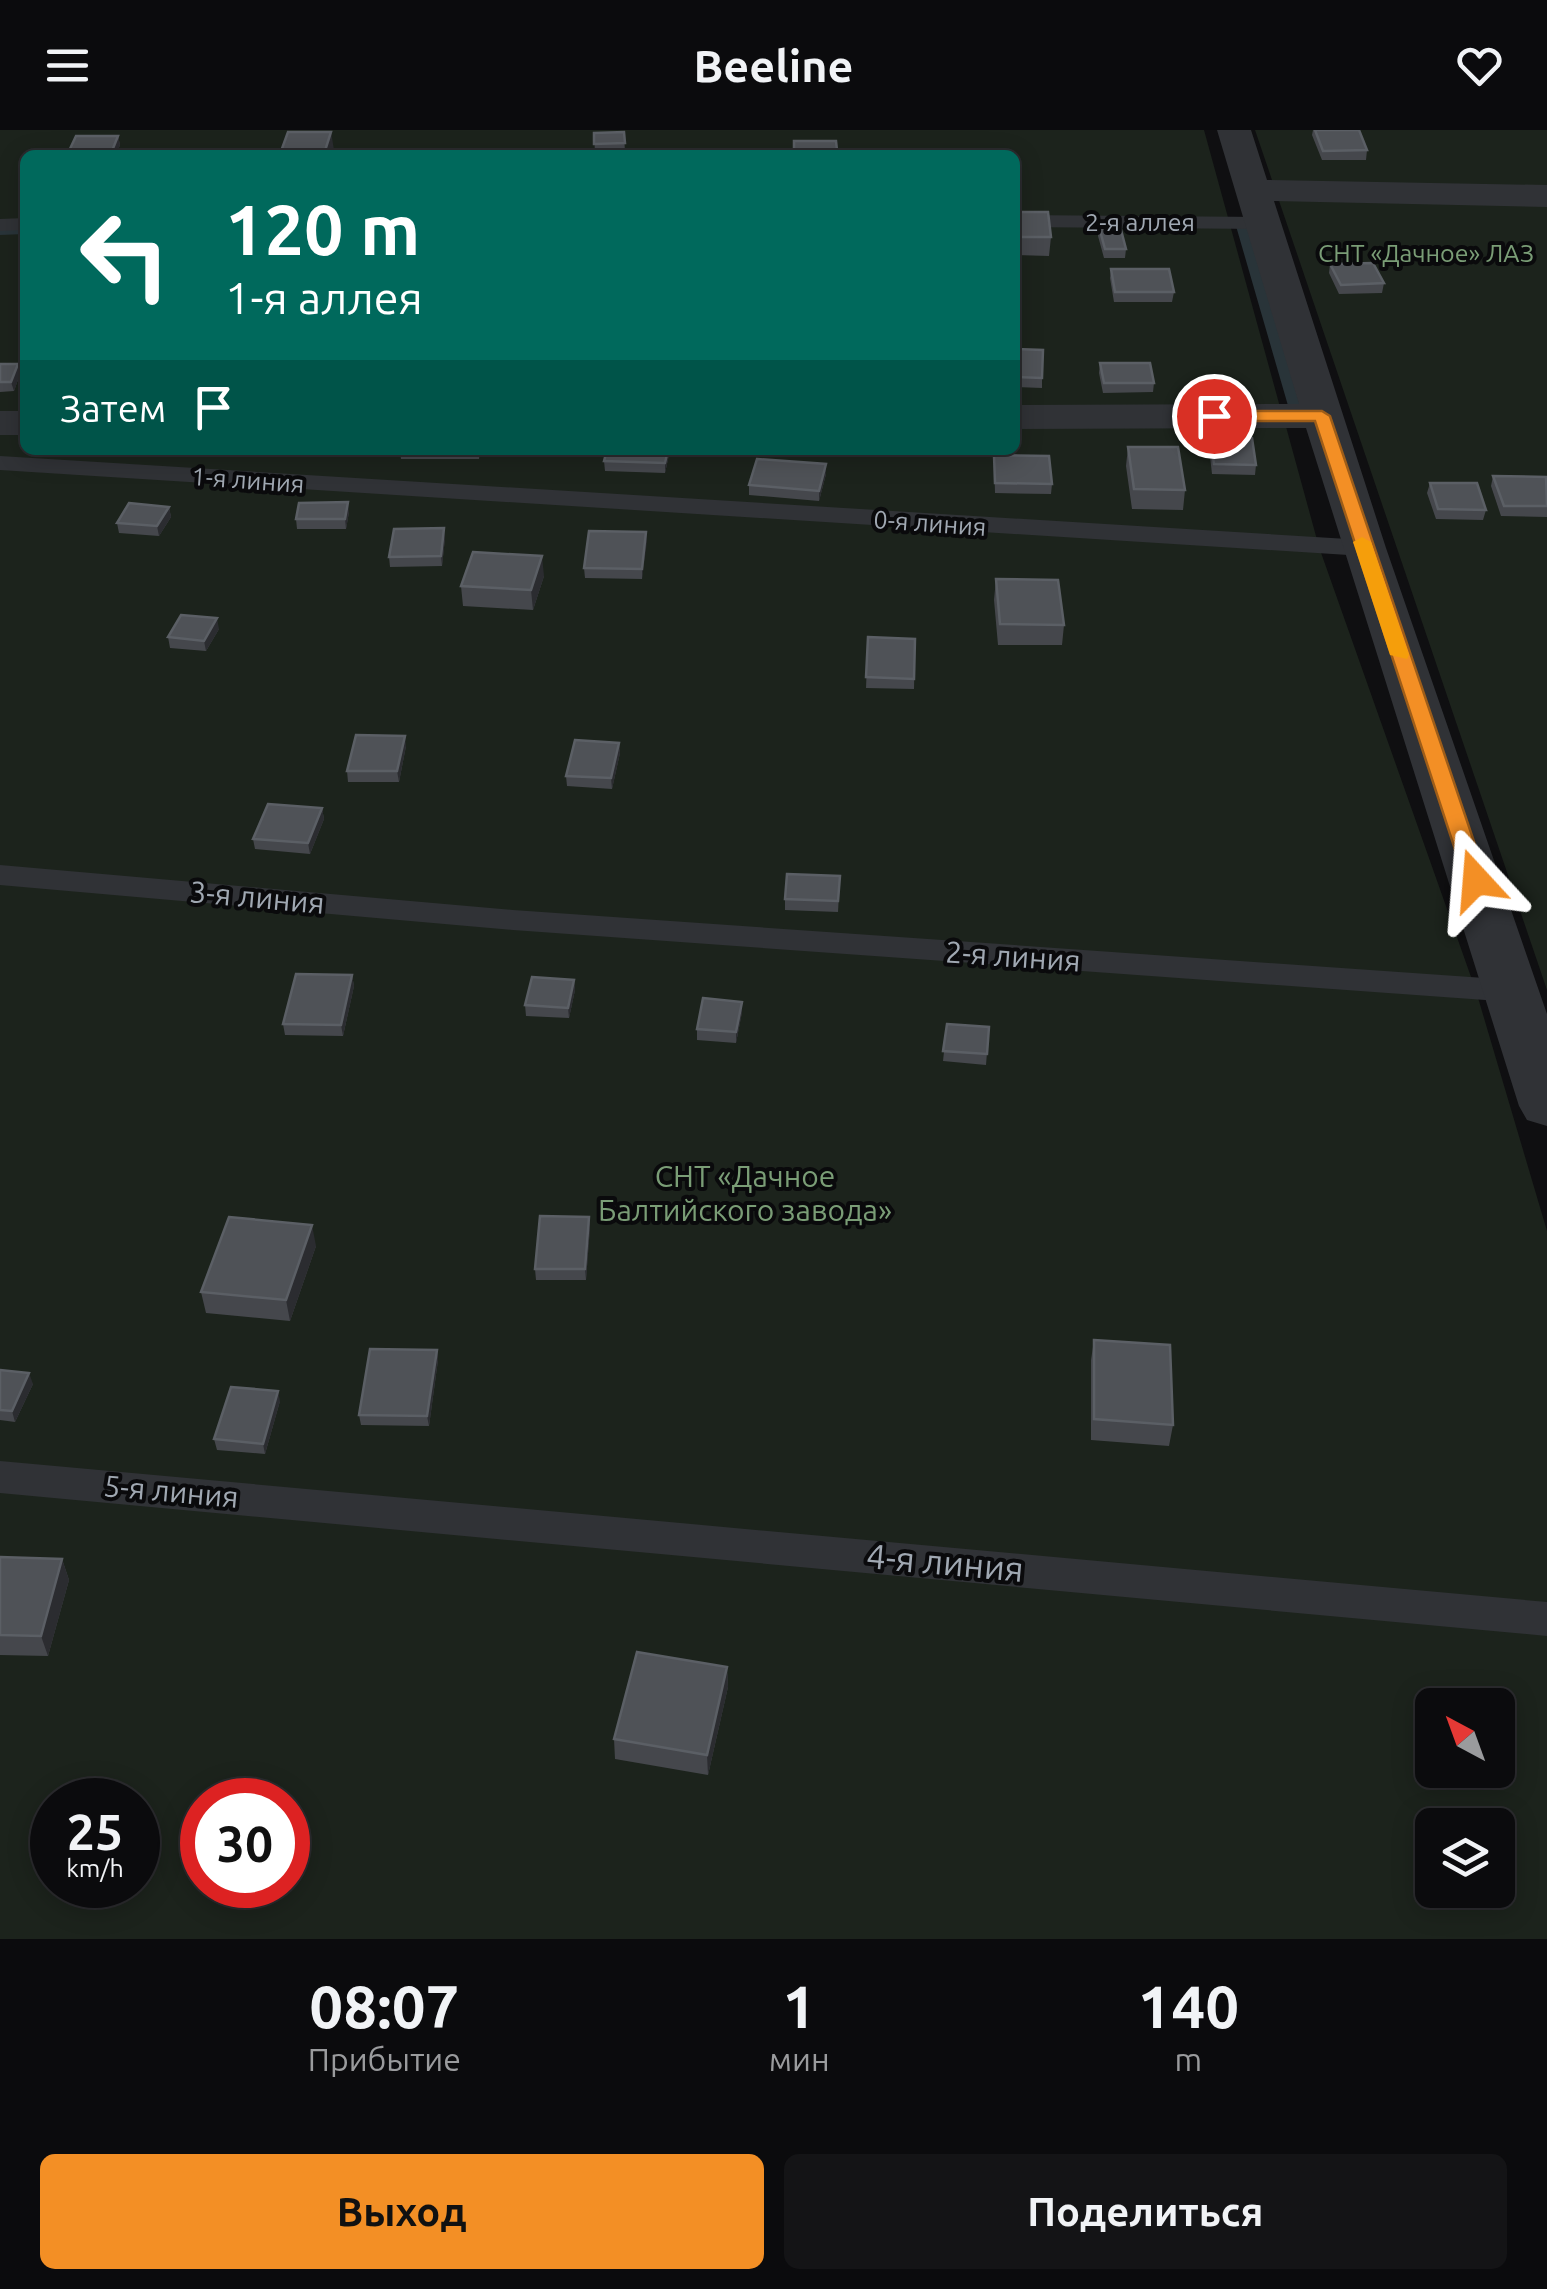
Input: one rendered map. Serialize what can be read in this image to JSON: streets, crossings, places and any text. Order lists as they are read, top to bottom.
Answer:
{
  "streets": {
    "lane": [
      "2-я аллея",
      "1-я линия",
      "0-я линия",
      "3-я линия",
      "2-я линия",
      "5-я линия",
      "4-я линия"
    ]
  },
  "crossings": [
    ["1-я линия", "0-я линия"],
    ["3-я линия", "2-я линия"],
    ["5-я линия", "4-я линия"]
  ],
  "parks": ["СНТ «Дачное» ЛАЗ", "СНТ «Дачное Балтийского завода»"],
  "north": "top left",
  "page": {
    "header": "Beeline",
    "turn": ["120 m", "1-я аллея"],
    "then": "Затем",
    "speed": "25 km/h",
    "limit": "30",
    "eta": [
      "08:07",
      "Прибытие",
      "1",
      "мин",
      "140",
      "m"
    ],
    "buttons": ["Выход", "Поделиться"]
  }
}
